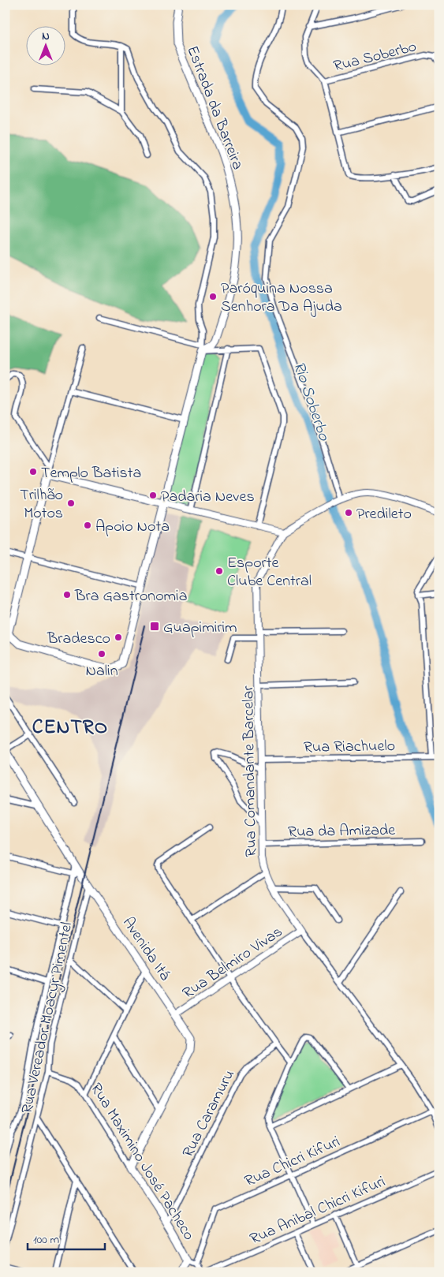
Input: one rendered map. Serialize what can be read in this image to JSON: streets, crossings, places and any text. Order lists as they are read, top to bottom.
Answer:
{
  "streets": {
    "main road": ["Estrada da Barreira", "Avenida Itá", "Rua Maximino José Pacheco"],
    "street": [
      "Rua Soberbo",
      "Rua Riachuelo",
      "Rua Comandante Barcelar",
      "Rua da Amizade",
      "Rua Belmiro Vivas",
      "Rua Vereador Moacyr Pimentel",
      "Rua Caramuru",
      "Rua Chicri Kifuri",
      "Rua Anibal Chicri Kifuri"
    ]
  },
  "crossings": [
    ["Rua Riachuelo", "Rua Comandante Barcelar"],
    ["Rua Comandante Barcelar", "Rua da Amizade"],
    ["Rua Comandante Barcelar", "Rua Belmiro Vivas"],
    ["Rua Comandante Barcelar", "Rua Chicri Kifuri"],
    ["Avenida Itá", "Rua Belmiro Vivas"],
    ["Avenida Itá", "Rua Vereador Moacyr Pimentel"],
    ["Avenida Itá", "Rua Maximino José Pacheco"],
    ["Rua Vereador Moacyr Pimentel", "Rua Maximino José Pacheco"],
    ["Rua Caramuru", "Rua Maximino José Pacheco"]
  ],
  "districts": ["CENTRO"],
  "water": ["Rio Soberbo"],
  "places": {
    "other": [
      "Paróquina Nossa Senhora Da Ajuda",
      "Templo Batista",
      "Padaria Neves",
      "Trilhão Motos",
      "Predileto",
      "Apoio Nota",
      "Esporte Clube Central",
      "Bra Gastronomia",
      "Bradesco",
      "Nalin"
    ],
    "transit": ["Guapimirim"]
  },
  "scale_bar": "100 m",
  "north": "top"
}
